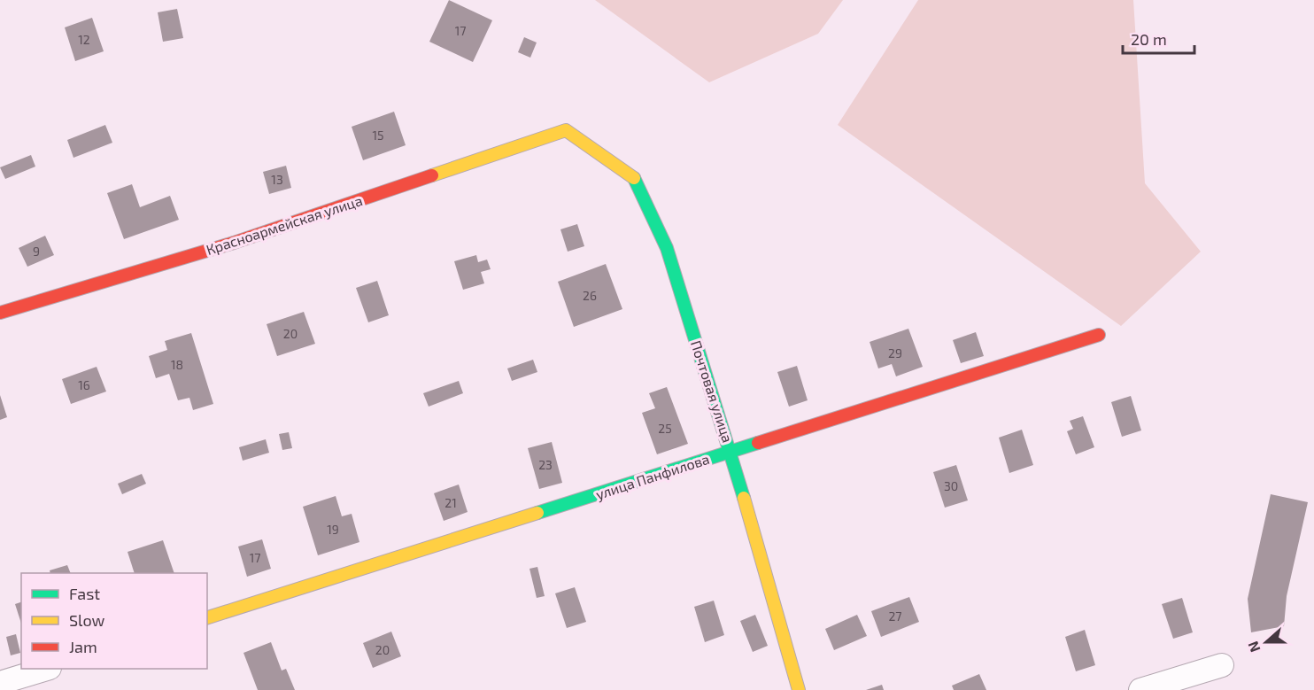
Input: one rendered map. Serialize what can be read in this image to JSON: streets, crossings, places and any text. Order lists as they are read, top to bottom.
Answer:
{
  "streets": {
    "street": ["Красноармейская улица", "Почтовая улица", "улица Панфилова"]
  },
  "crossings": [
    ["Красноармейская улица", "Почтовая улица"],
    ["Почтовая улица", "улица Панфилова"]
  ],
  "house_numbers": [
    "17",
    "12",
    "15",
    "13",
    "9",
    "26",
    "20",
    "29",
    "18",
    "16",
    "25",
    "23",
    "30",
    "21",
    "19",
    "17",
    "27",
    "20"
  ],
  "legend": ["Fast", "Slow", "Jam"],
  "scale_bar": "20 m",
  "north": "left"
}
